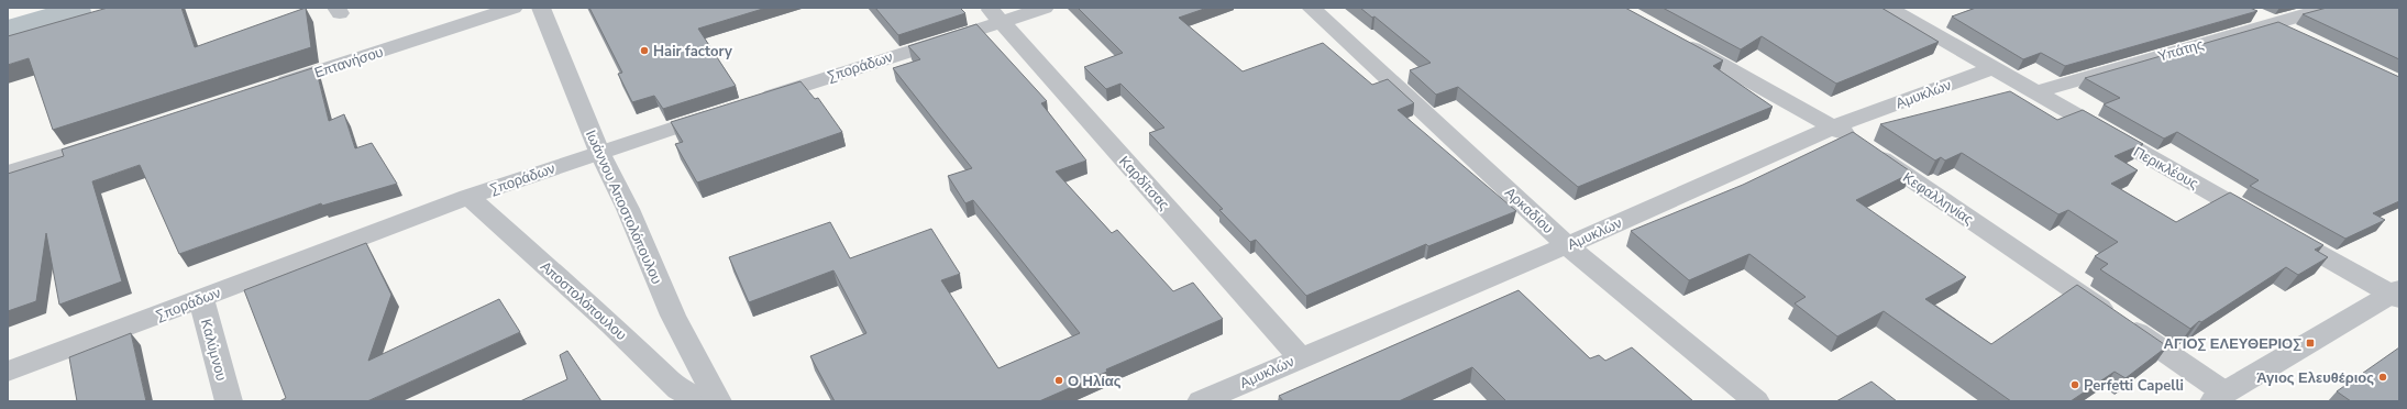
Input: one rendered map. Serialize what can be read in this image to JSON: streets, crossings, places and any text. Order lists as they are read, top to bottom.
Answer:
{
  "streets": {
    "street": [
      "Υπάτης",
      "Επτανήσου",
      "Σποράδων",
      "Αμυκλών",
      "Περικλέους",
      "Καρδίτσας",
      "Κεφαλληνίας",
      "Ιωάννου Αποστολόπουλου",
      "Αρκαδίου",
      "Αποστολόπουλου",
      "Καλύμνου"
    ]
  },
  "crossings": [
    ["Υπάτης", "Περικλέους"],
    ["Σποράδων", "Καρδίτσας"],
    ["Σποράδων", "Ιωάννου Αποστολόπουλου"],
    ["Σποράδων", "Αποστολόπουλου"],
    ["Σποράδων", "Καλύμνου"],
    ["Αμυκλών", "Περικλέους"],
    ["Αμυκλών", "Καρδίτσας"],
    ["Αμυκλών", "Κεφαλληνίας"],
    ["Αμυκλών", "Αρκαδίου"]
  ],
  "places": {
    "other": [
      "Hair factory",
      "Άγιος Ελευθέριος",
      "Ο Ηλίας",
      "Perfetti Capelli"
    ],
    "transit": ["ΑΓΙΟΣ ΕΛΕΥΘΕΡΙΟΣ"]
  }
}
